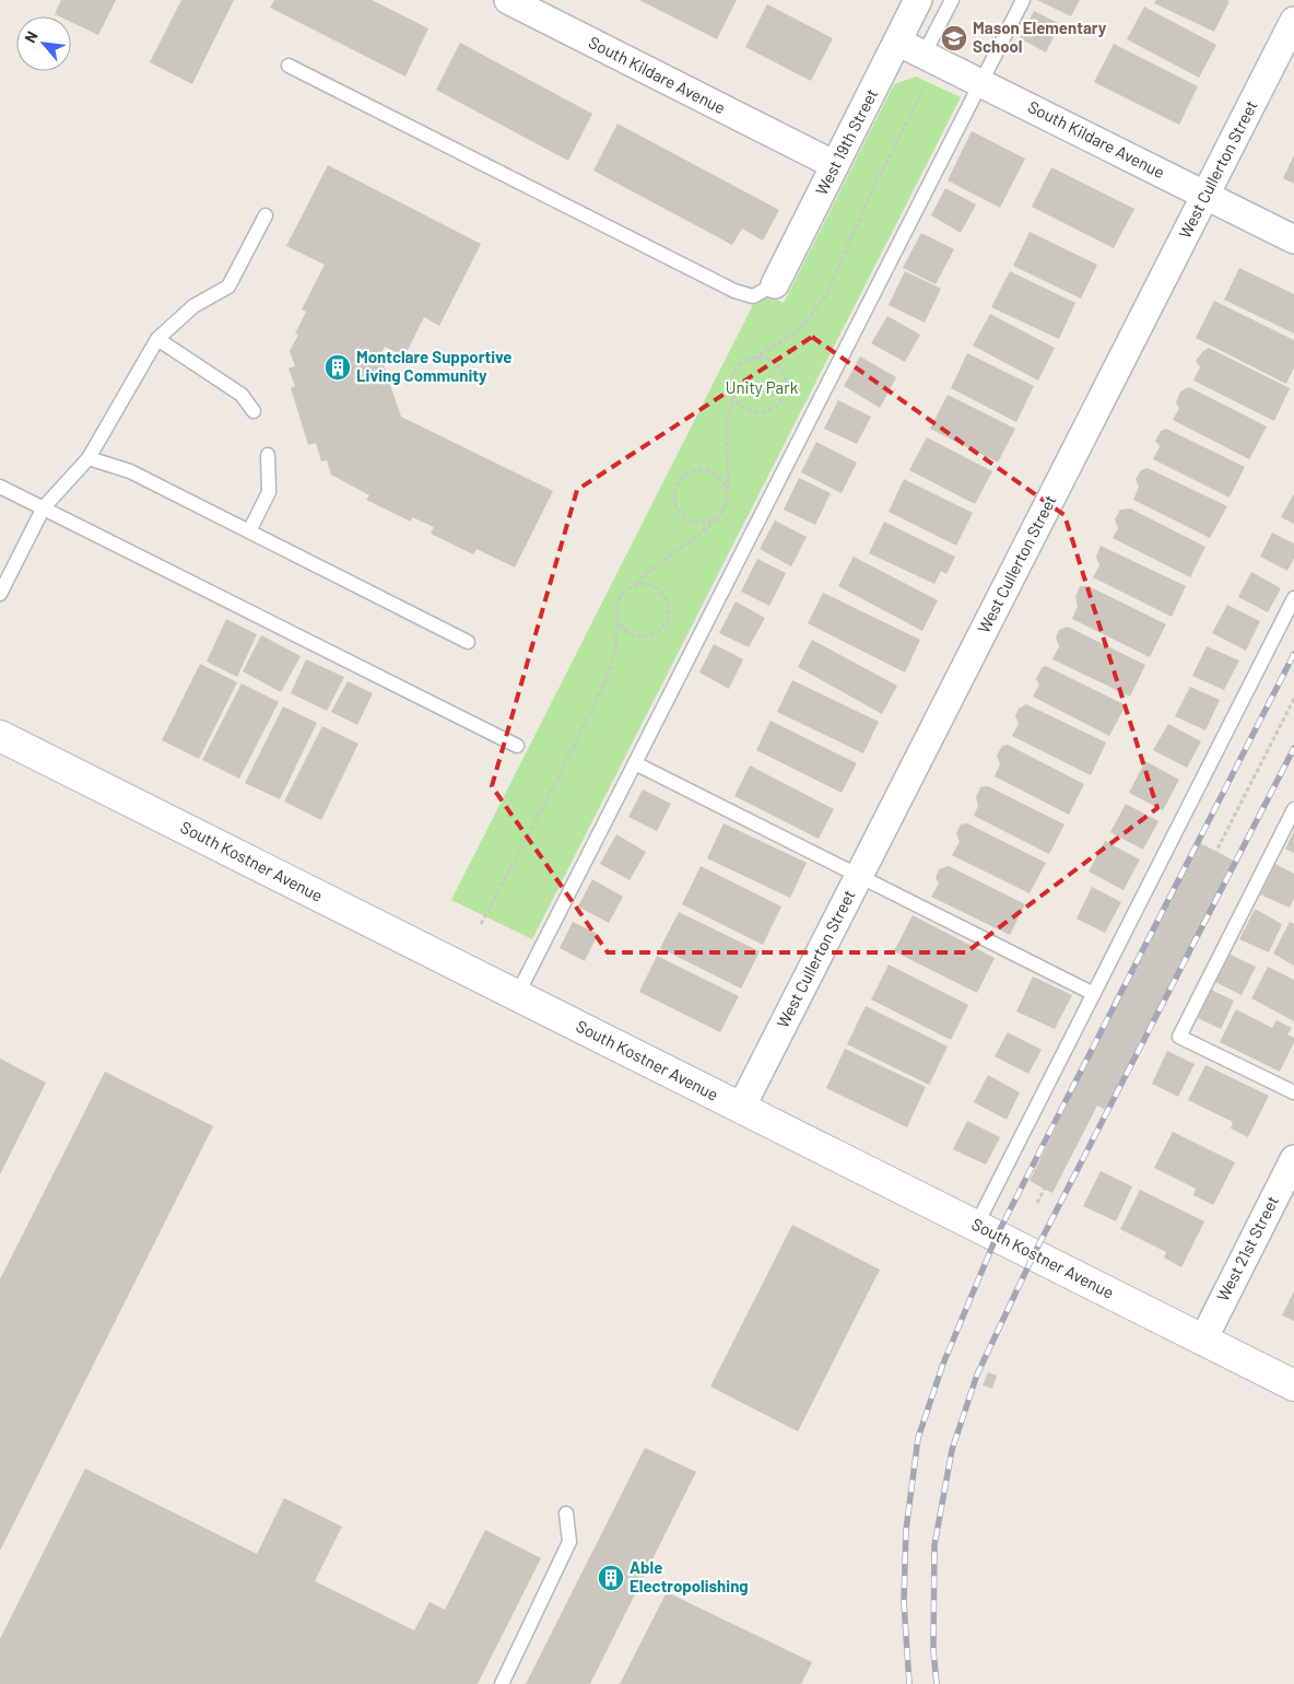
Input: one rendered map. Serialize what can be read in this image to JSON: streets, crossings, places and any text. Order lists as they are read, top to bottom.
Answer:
{
  "streets": {
    "street": [
      "South Kildare Avenue",
      "West 19th Street",
      "West Cullerton Street",
      "South Kostner Avenue",
      "West 21st Street"
    ]
  },
  "crossings": [
    ["South Kildare Avenue", "West 19th Street"],
    ["South Kildare Avenue", "West Cullerton Street"],
    ["West Cullerton Street", "South Kostner Avenue"],
    ["South Kostner Avenue", "West 21st Street"]
  ],
  "parks": ["Unity Park"],
  "places": {
    "school or university": ["Mason Elementary School"],
    "building": ["Montclare Supportive Living Community", "Able Electropolishing"]
  },
  "north": "top left"
}
